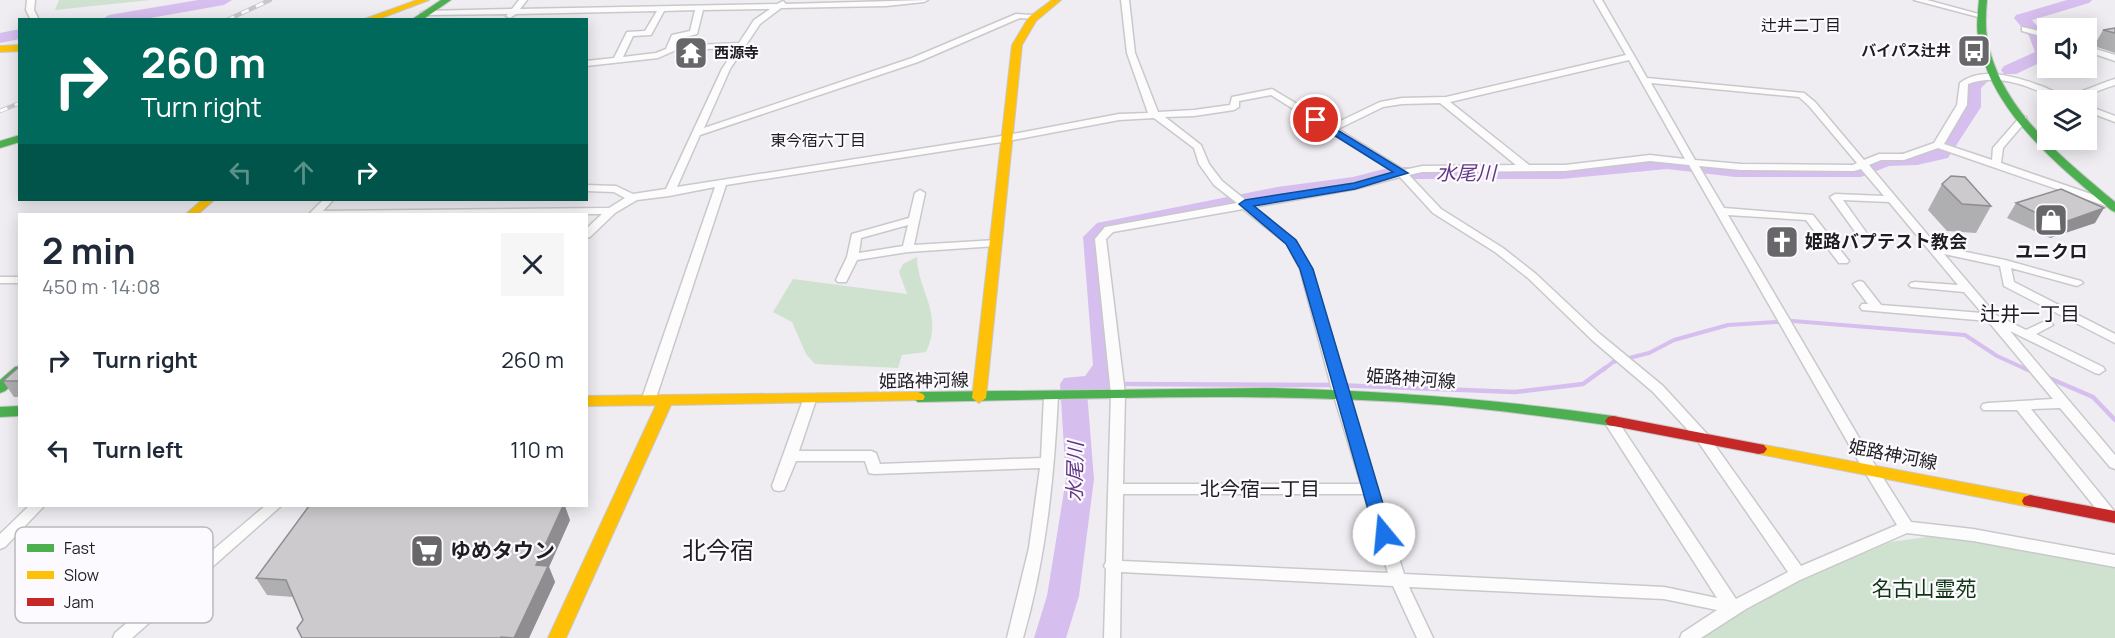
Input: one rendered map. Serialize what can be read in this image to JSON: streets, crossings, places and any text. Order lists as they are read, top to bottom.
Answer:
{
  "streets": {
    "main road": ["姫路神河線"]
  },
  "districts": [
    "辻井二丁目",
    "東今宿六丁目",
    "辻井一丁目",
    "北今宿一丁目",
    "北今宿"
  ],
  "water": ["水尾川"],
  "parks": ["名古山霊苑"],
  "places": {
    "bus stop": ["バイパス辻井"],
    "temple": ["西源寺"],
    "shop": ["ユニクロ"],
    "church": ["姫路バプテスト教会"],
    "supermarket": ["ゆめタウン"]
  },
  "legend": ["Fast", "Slow", "Jam"],
  "page": {
    "turn": ["260 m", "Turn right"],
    "heading": ["2 min", "450 m · 14:08"],
    "list": [
      {
        "name": "Turn right",
        "value": "260 m"
      },
      {
        "name": "Turn left",
        "value": "110 m"
      }
    ]
  }
}
